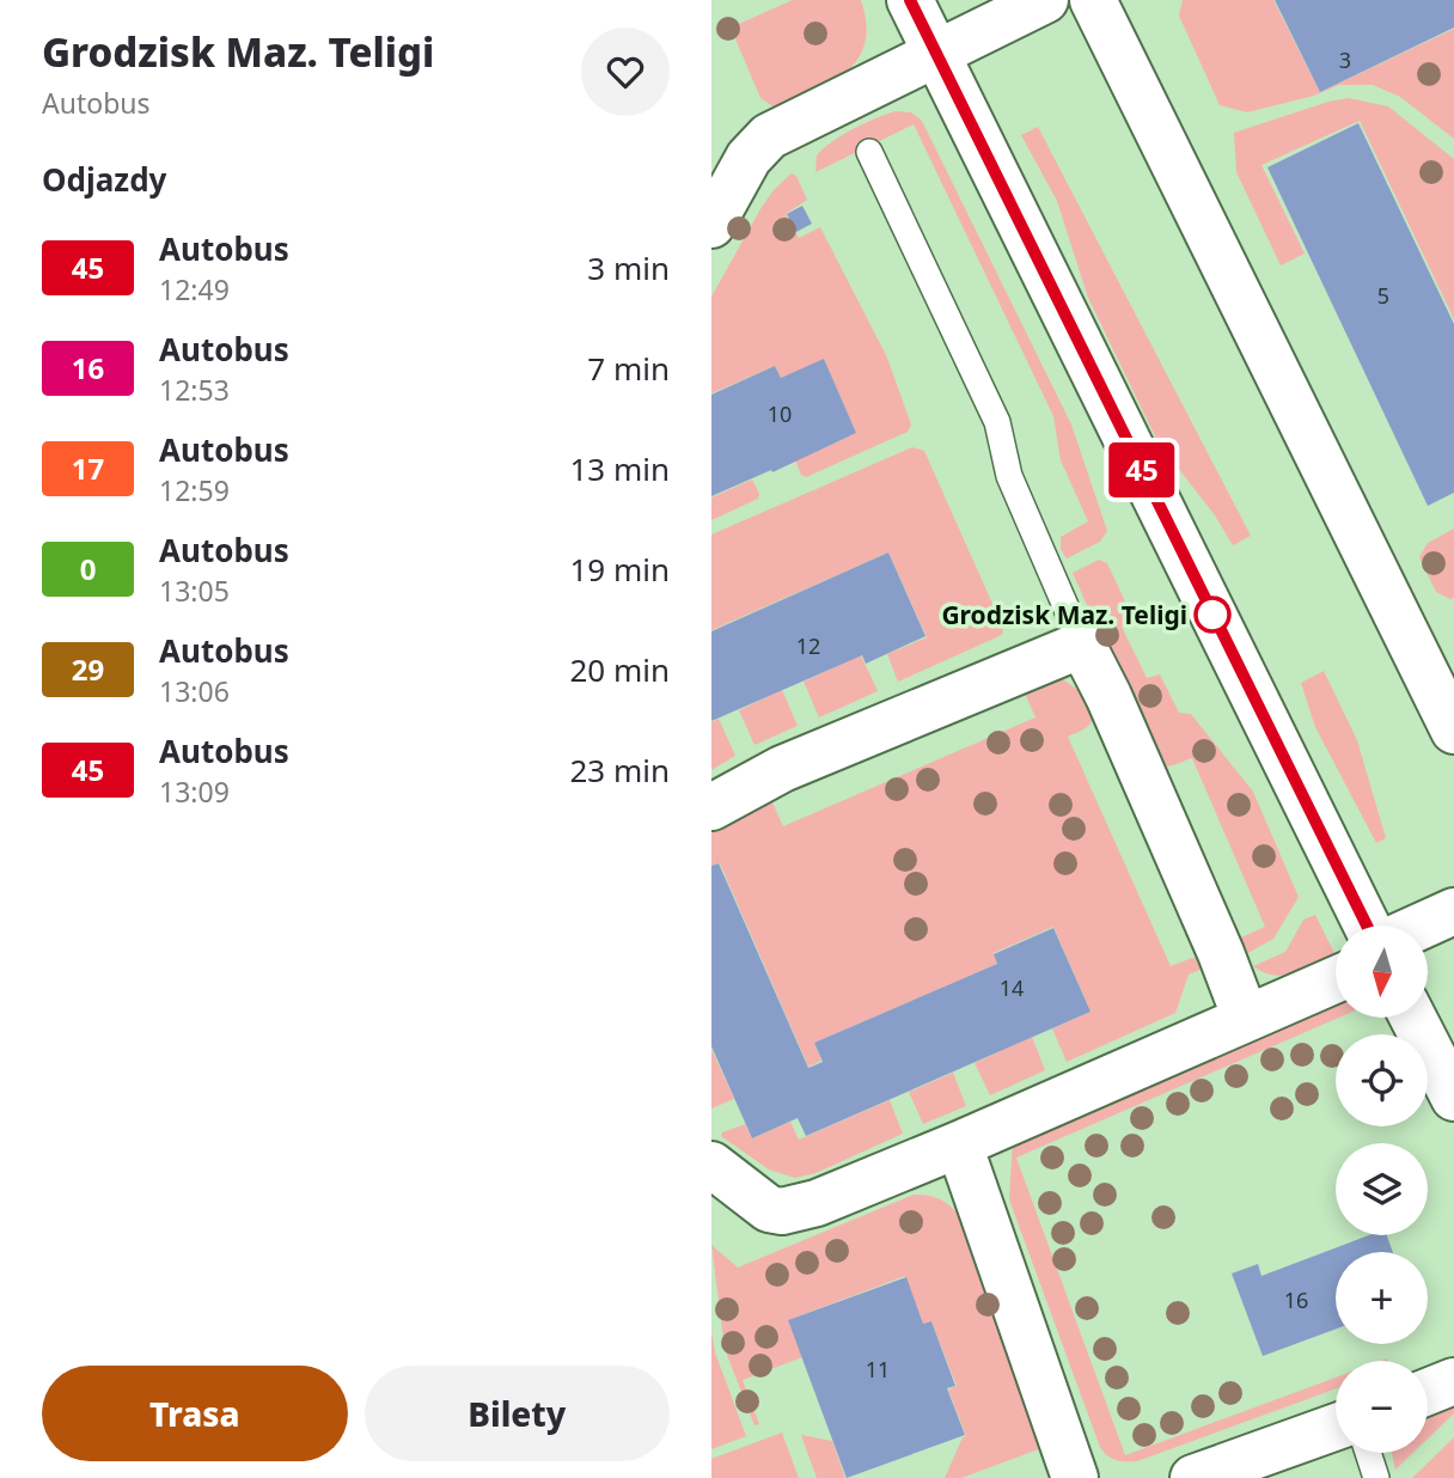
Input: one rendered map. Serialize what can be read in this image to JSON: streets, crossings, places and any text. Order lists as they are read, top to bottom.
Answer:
{
  "places": ["Grodzisk Maz. Teligi"],
  "lines": ["bus line 45"],
  "house_numbers": [
    "3",
    "5",
    "10",
    "12",
    "14",
    "16",
    "11"
  ],
  "north": "bottom",
  "page": {
    "heading": [
      ["Grodzisk Maz. Teligi", "Autobus"],
      "Odjazdy"
    ],
    "on_map": "45",
    "list": [
      {
        "mark": "45",
        "name": "Autobus",
        "note": "12:49",
        "value": "3 min"
      },
      {
        "mark": "16",
        "name": "Autobus",
        "note": "12:53",
        "value": "7 min"
      },
      {
        "mark": "17",
        "name": "Autobus",
        "note": "12:59",
        "value": "13 min"
      },
      {
        "mark": "0",
        "name": "Autobus",
        "note": "13:05",
        "value": "19 min"
      },
      {
        "mark": "29",
        "name": "Autobus",
        "note": "13:06",
        "value": "20 min"
      },
      {
        "mark": "45",
        "name": "Autobus",
        "note": "13:09",
        "value": "23 min"
      }
    ],
    "map_buttons": ["+", "−"],
    "buttons": ["Trasa", "Bilety"]
  }
}
